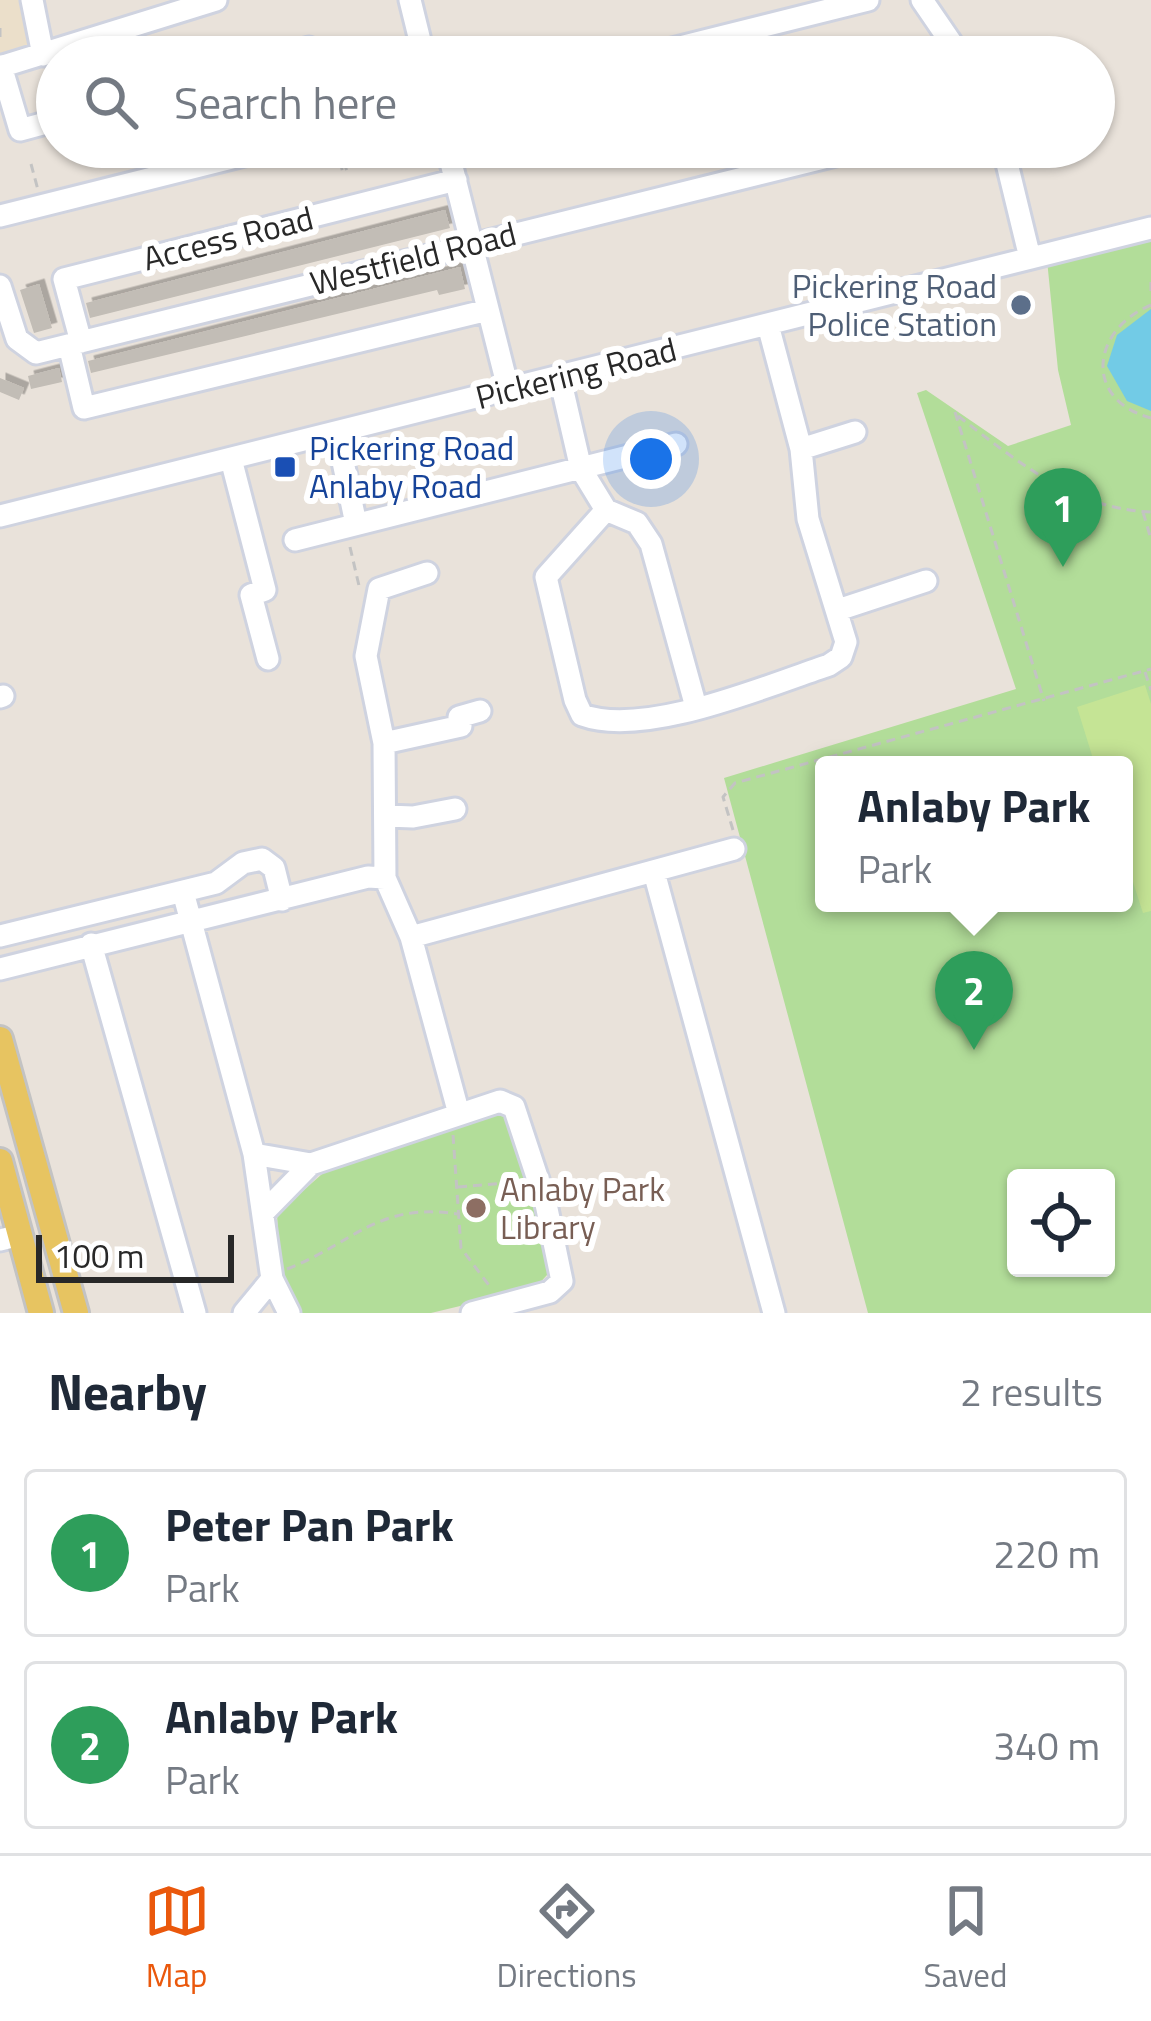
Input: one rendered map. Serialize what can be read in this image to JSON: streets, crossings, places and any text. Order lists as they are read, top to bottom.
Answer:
{
  "streets": {
    "street": ["Access Road", "Westfield Road", "Pickering Road"]
  },
  "crossings": [
    ["Access Road", "Westfield Road"]
  ],
  "places": {
    "other": ["Pickering Road Police Station", "Anlaby Park Library"],
    "transit": ["Pickering Road Anlaby Road"]
  },
  "scale_bar": "100 m",
  "page": {
    "search": "Search here",
    "pins": ["1", "2"],
    "popup": ["Anlaby Park", "Park"],
    "scale": "100 m",
    "heading": ["Nearby", "2 results"],
    "list": [
      {
        "mark": "1",
        "name": "Peter Pan Park",
        "note": "Park",
        "value": "220 m"
      },
      {
        "mark": "2",
        "name": "Anlaby Park",
        "note": "Park",
        "value": "340 m"
      }
    ],
    "nav": ["Map", "Directions", "Saved"]
  }
}
